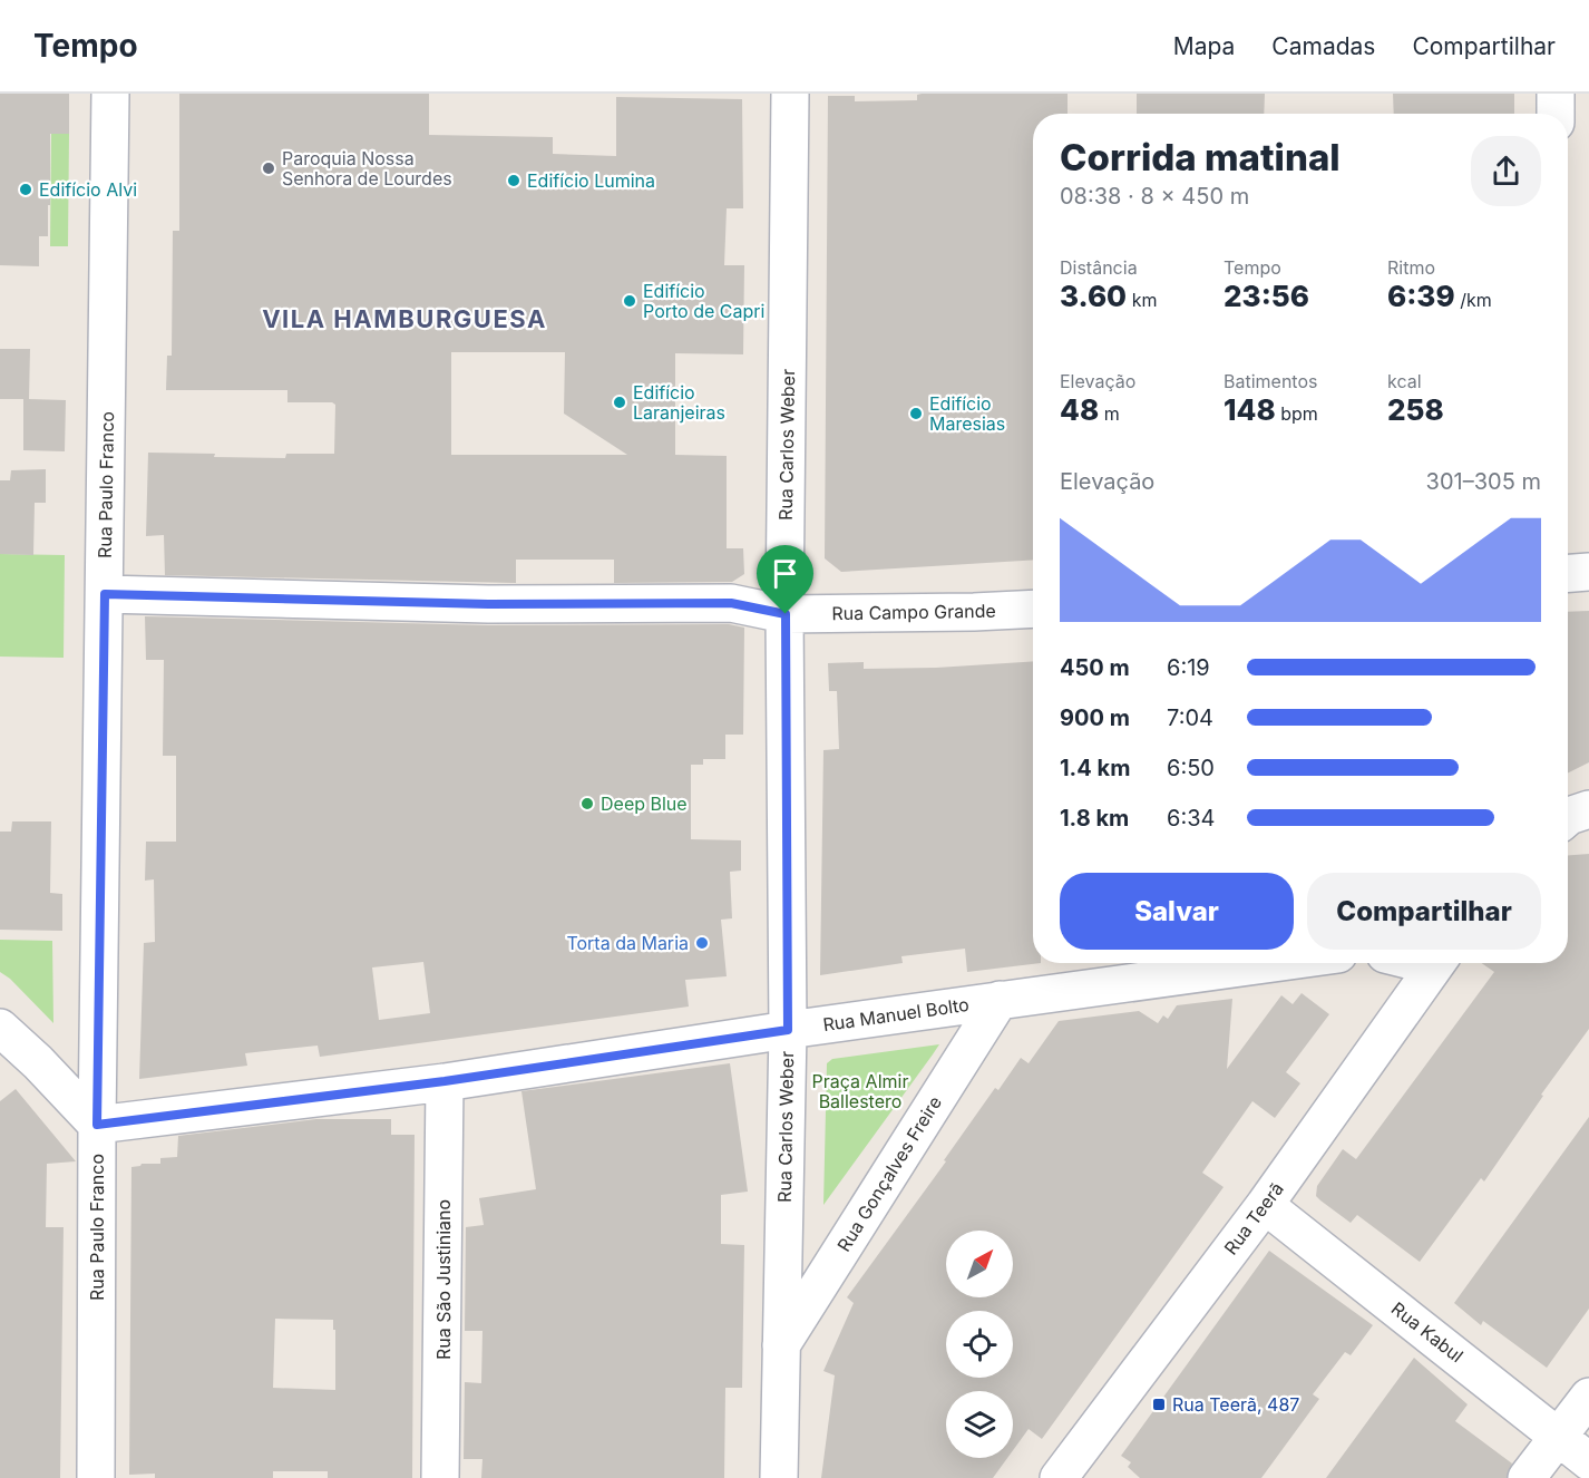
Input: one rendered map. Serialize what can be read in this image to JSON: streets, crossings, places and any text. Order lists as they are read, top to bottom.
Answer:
{
  "streets": {
    "street": [
      "Rua Carlos Weber",
      "Rua Paulo Franco",
      "Rua Campo Grande",
      "Rua Manuel Bolto",
      "Rua Gonçalves Freire",
      "Rua Teerã",
      "Rua São Justiniano",
      "Rua Kabul"
    ]
  },
  "crossings": [
    ["Rua Carlos Weber", "Rua Campo Grande"],
    ["Rua Carlos Weber", "Rua Manuel Bolto"],
    ["Rua Carlos Weber", "Rua Gonçalves Freire"],
    ["Rua Paulo Franco", "Rua Campo Grande"],
    ["Rua Paulo Franco", "Rua Manuel Bolto"],
    ["Rua Manuel Bolto", "Rua Gonçalves Freire"],
    ["Rua Manuel Bolto", "Rua São Justiniano"],
    ["Rua Teerã", "Rua Kabul"]
  ],
  "districts": ["VILA HAMBURGUESA"],
  "parks": ["Praça Almir Ballestero"],
  "places": {
    "other": [
      "Paroquia Nossa Senhora de Lourdes",
      "Edifício Lumina",
      "Edifício Alvi",
      "Edifício Porto de Capri",
      "Edifício Laranjeiras",
      "Edifício Maresias",
      "Deep Blue",
      "Torta da Maria"
    ],
    "transit": ["Rua Teerã, 487"]
  },
  "north": "top right",
  "page": {
    "header": "Tempo",
    "nav": ["Mapa", "Camadas", "Compartilhar"],
    "heading": ["Corrida matinal", "08:38 · 8 × 450 m"],
    "stats": [
      ["Distância", "3.60 km"],
      ["Tempo", "23:56"],
      ["Ritmo", "6:39 /km"],
      ["Elevação", "48 m"],
      ["Batimentos", "148 bpm"],
      ["kcal", "258"]
    ],
    "chart": ["Elevação", "301–305 m"],
    "list": [
      {
        "name": "450 m",
        "note": "6:19"
      },
      {
        "name": "900 m",
        "note": "7:04"
      },
      {
        "name": "1.4 km",
        "note": "6:50"
      },
      {
        "name": "1.8 km",
        "note": "6:34"
      }
    ],
    "buttons": ["Salvar", "Compartilhar"]
  }
}
